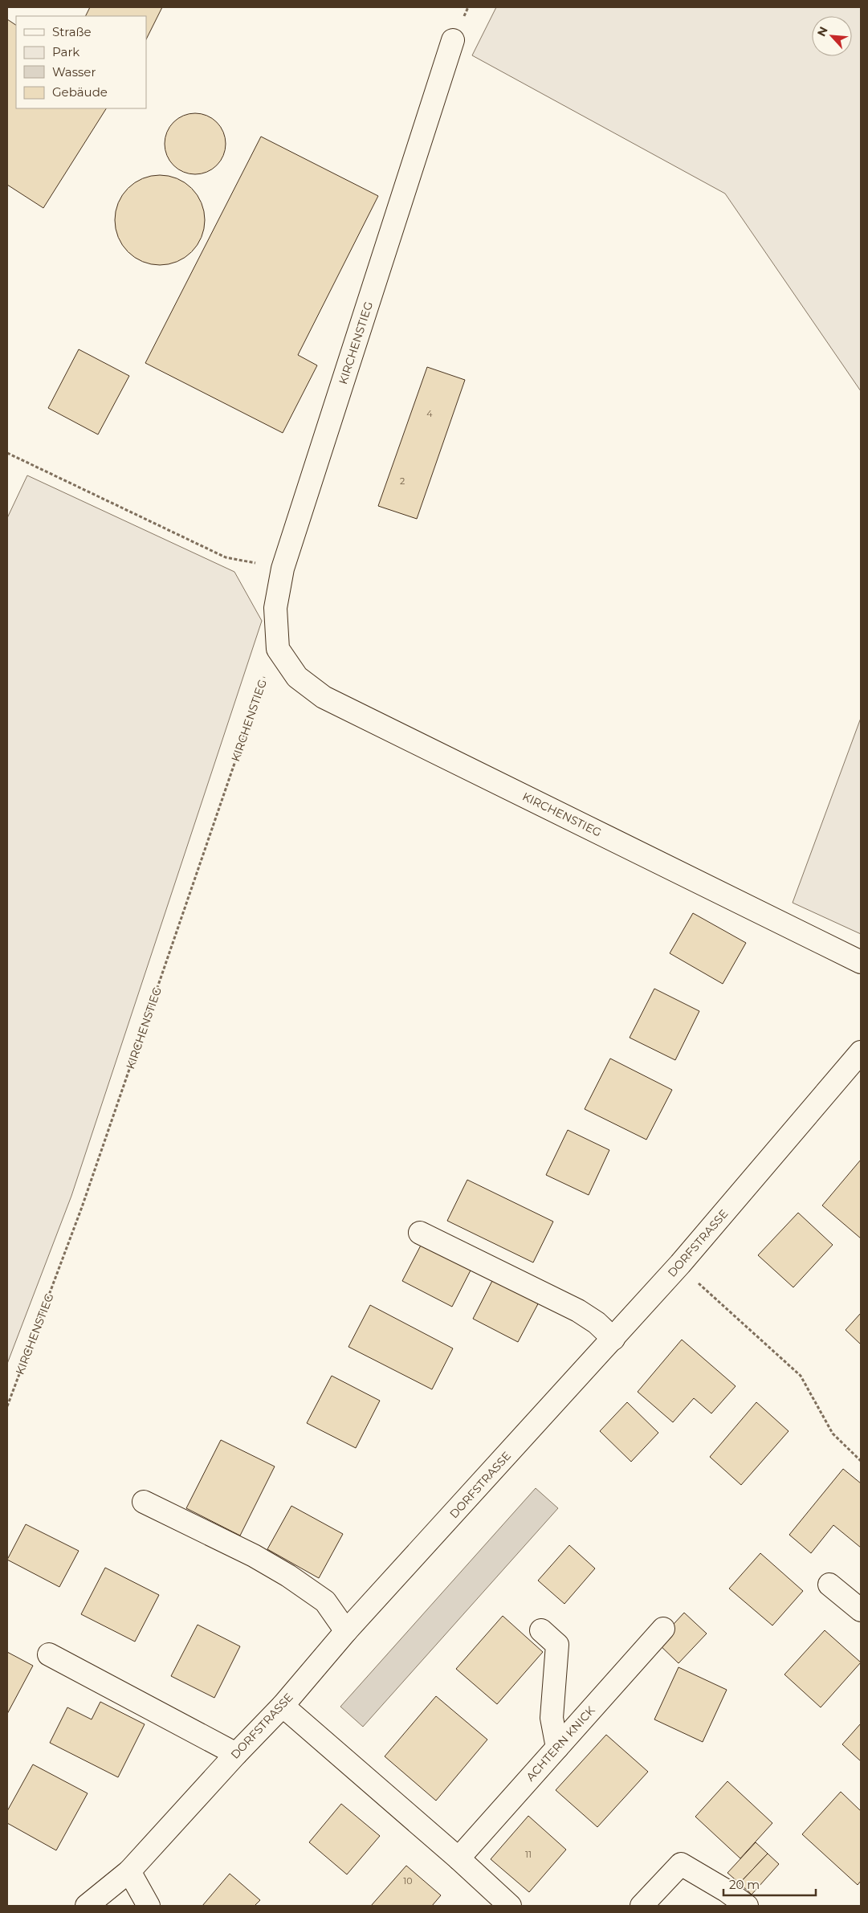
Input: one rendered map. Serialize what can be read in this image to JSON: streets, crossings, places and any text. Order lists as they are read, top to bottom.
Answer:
{
  "streets": {
    "street": ["KIRCHENSTIEG", "DORFSTRASSE", "ACHTERN KNICK"]
  },
  "house_numbers": [
    "4",
    "2",
    "11",
    "10"
  ],
  "legend": [
    "Straße",
    "Park",
    "Wasser",
    "Gebäude"
  ],
  "scale_bar": "20 m",
  "north": "top left"
}
